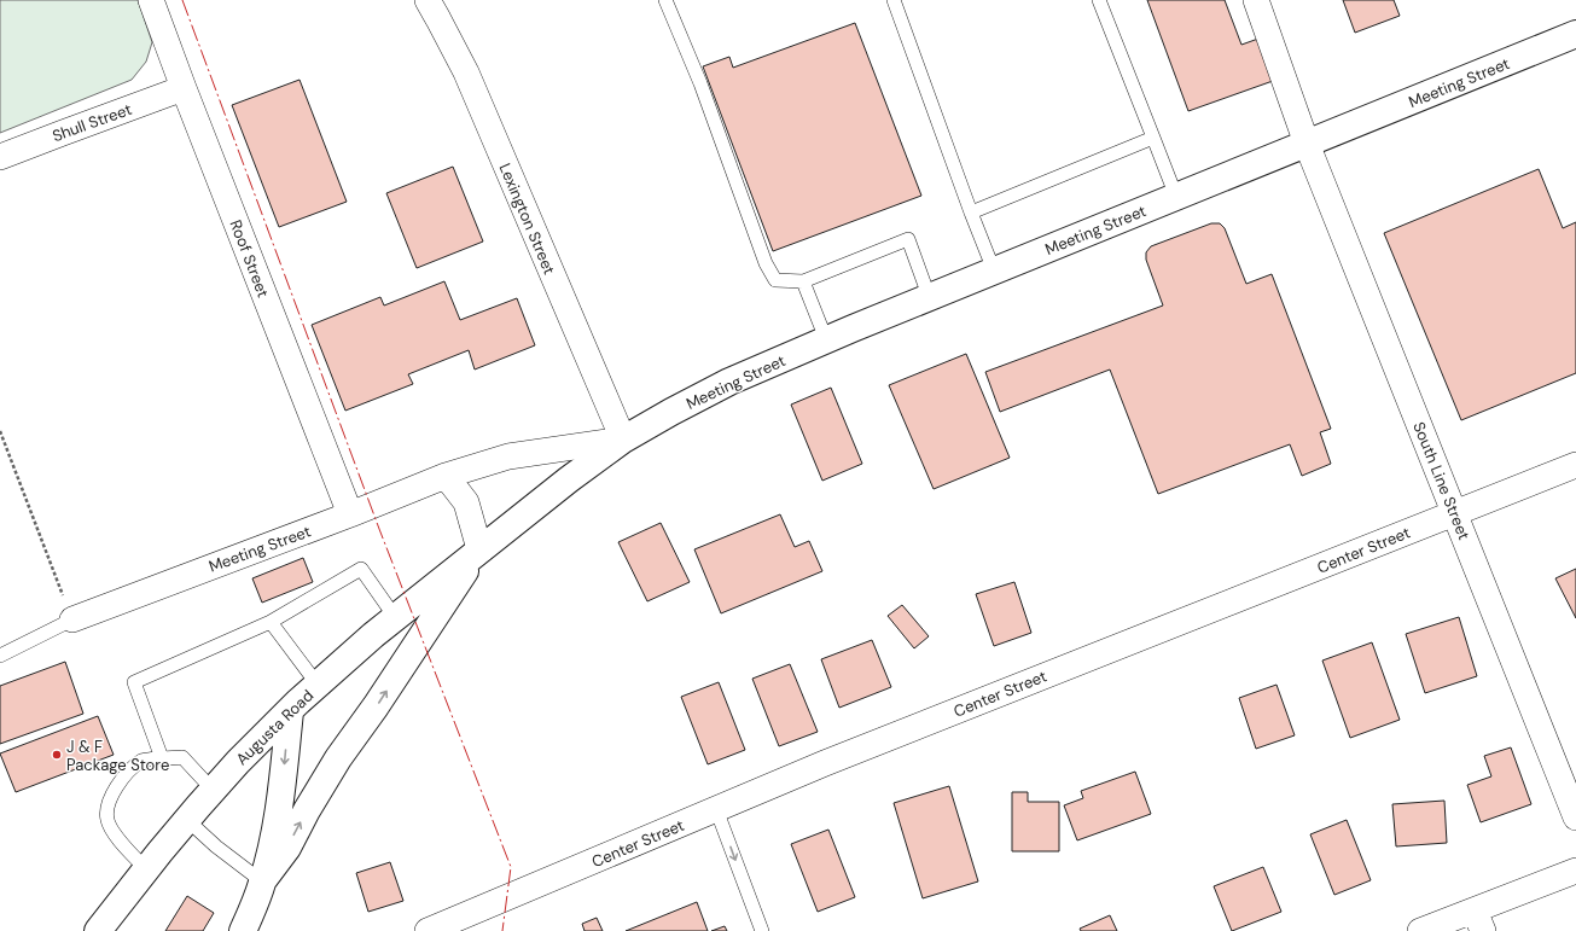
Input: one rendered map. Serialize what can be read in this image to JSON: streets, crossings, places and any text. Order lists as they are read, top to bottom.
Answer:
{
  "streets": {
    "main road": ["Meeting Street", "Augusta Road"],
    "street": [
      "Shull Street",
      "Lexington Street",
      "Roof Street",
      "South Line Street",
      "Center Street"
    ]
  },
  "crossings": [
    ["Meeting Street", "Lexington Street"],
    ["Meeting Street", "Roof Street"],
    ["Meeting Street", "South Line Street"],
    ["Meeting Street", "Augusta Road"],
    ["Shull Street", "Roof Street"],
    ["South Line Street", "Center Street"]
  ],
  "places": ["J & F Package Store"]
}
